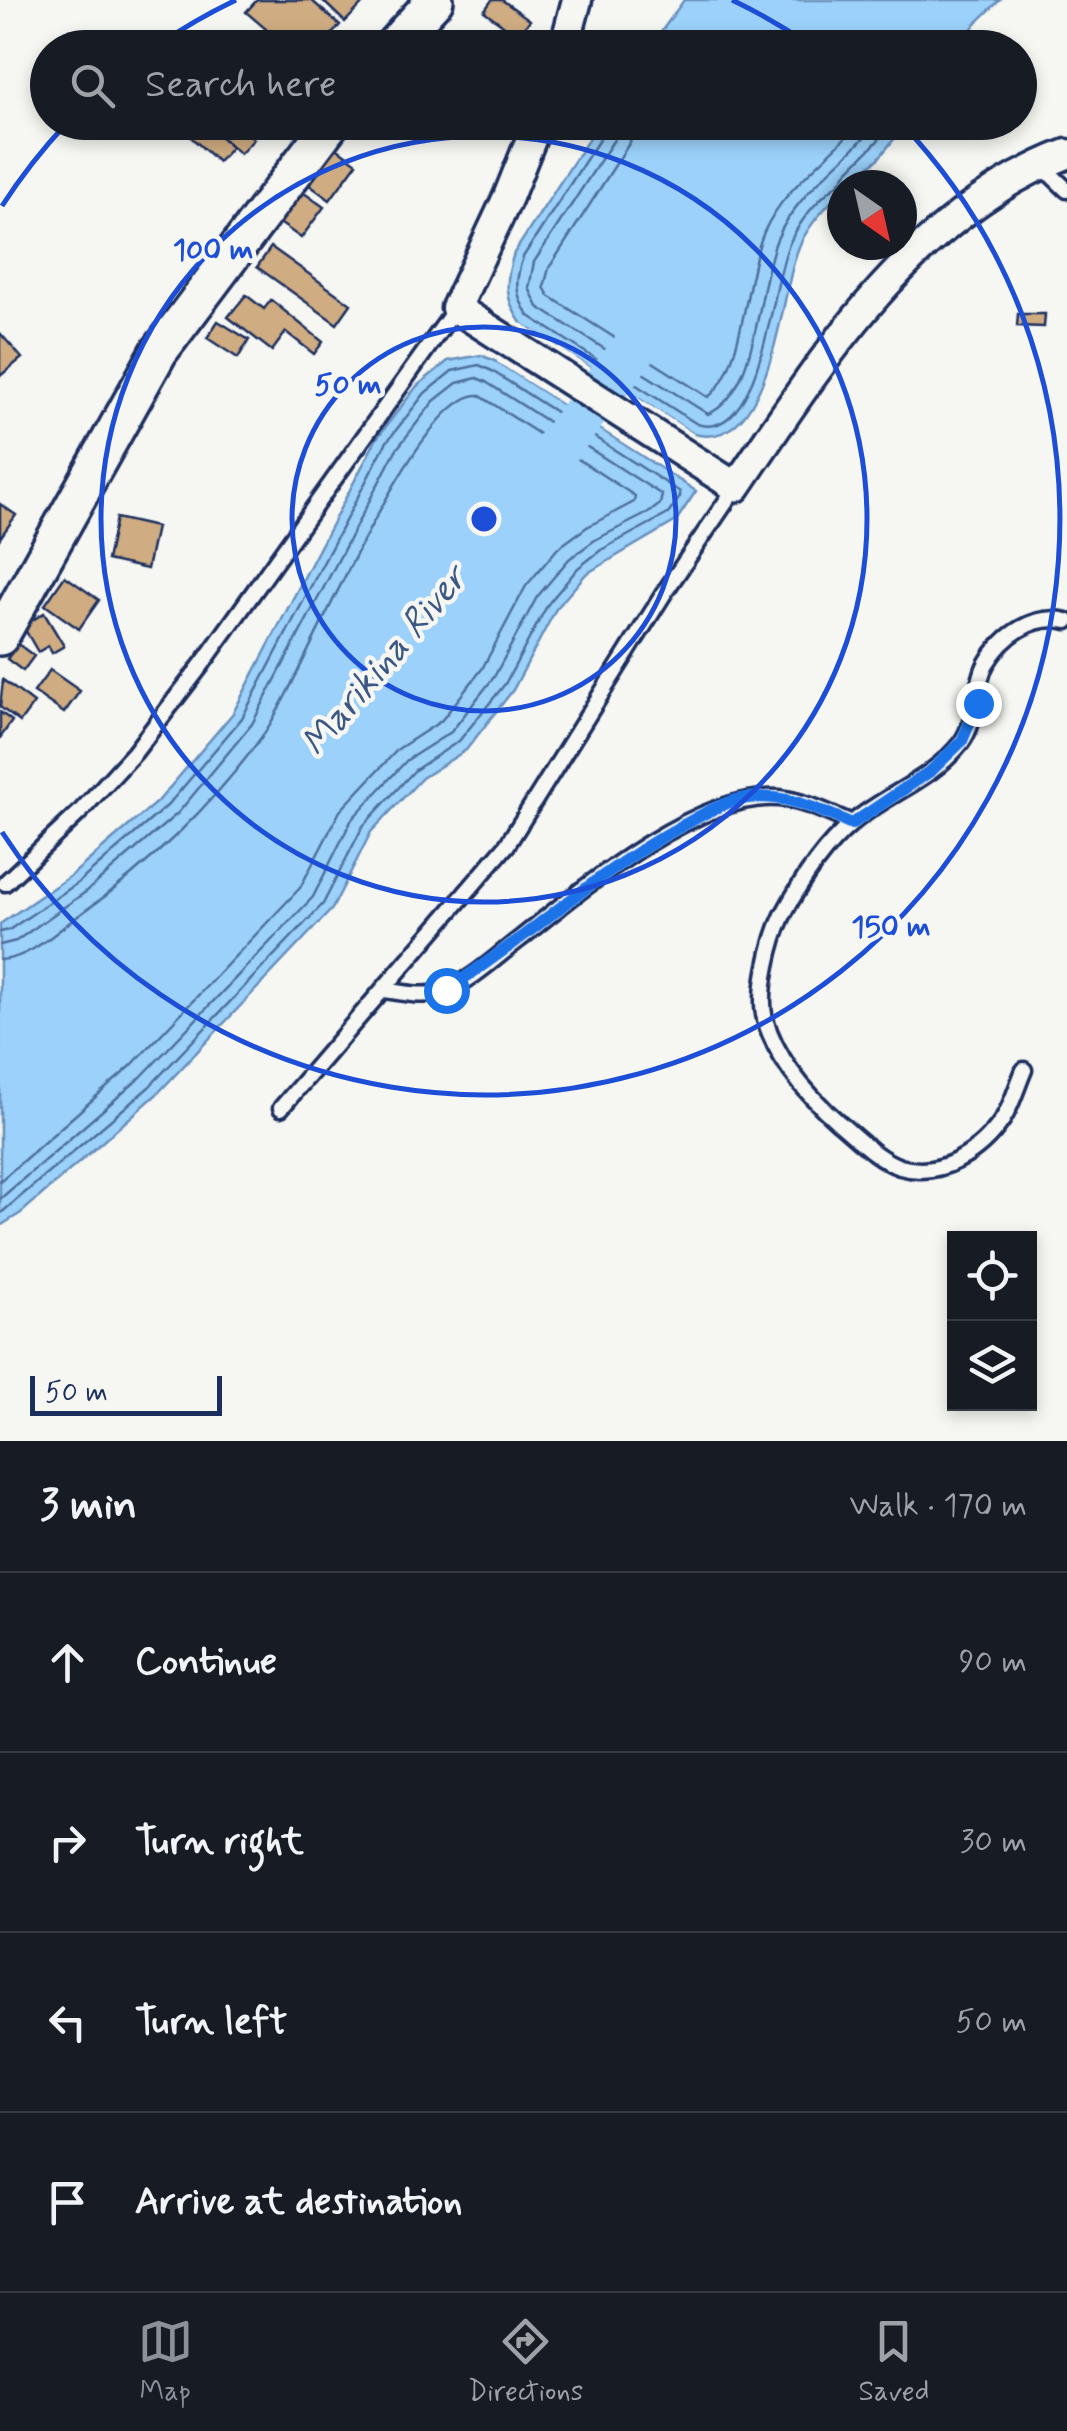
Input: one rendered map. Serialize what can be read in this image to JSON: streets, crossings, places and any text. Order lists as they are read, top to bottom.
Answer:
{
  "water": ["Marikina River"],
  "scale_bar": "50 m",
  "north": "bottom right",
  "page": {
    "search": "Search here",
    "scale": "50 m",
    "heading": ["3 min", "Walk · 170 m"],
    "list": [
      ["Continue", "90 m"],
      ["Turn right", "30 m"],
      ["Turn left", "50 m"],
      "Arrive at destination"
    ],
    "nav": ["Map", "Directions", "Saved"]
  },
  "rings": ["100 m", "50 m", "150 m"]
}
